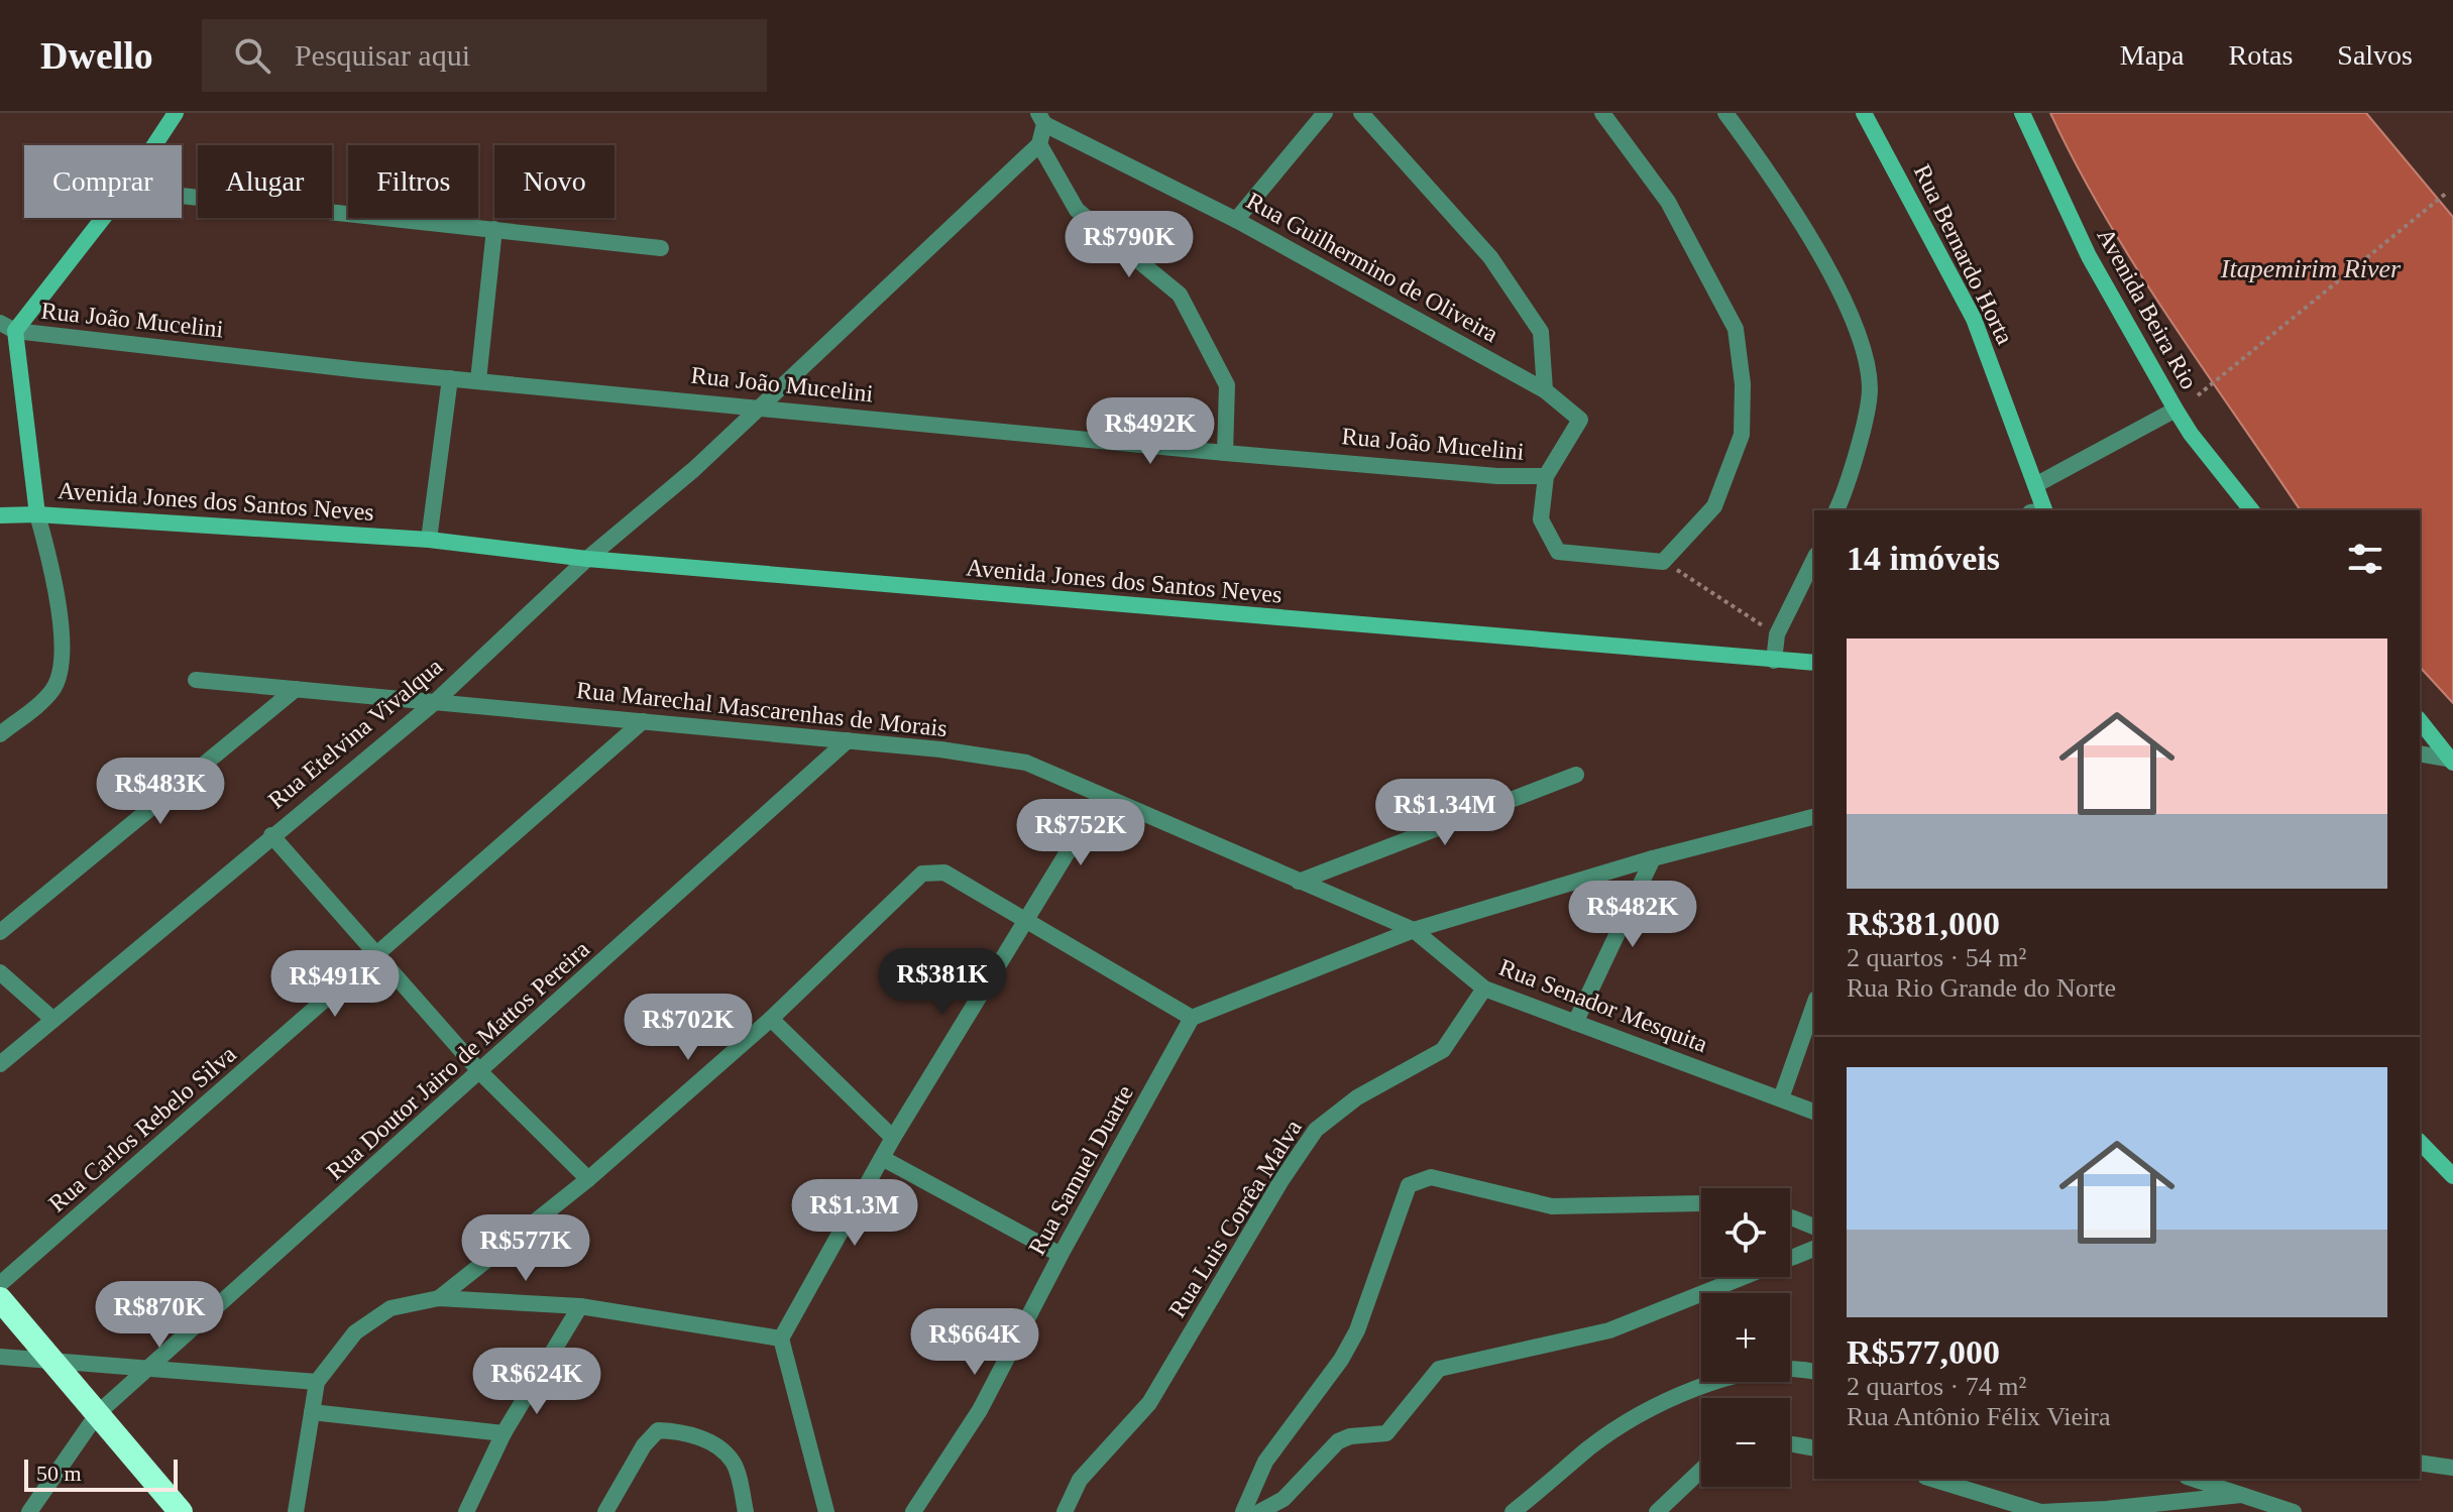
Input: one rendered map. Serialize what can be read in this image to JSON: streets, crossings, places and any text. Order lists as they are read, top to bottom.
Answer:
{
  "streets": {
    "main road": ["Rua Bernardo Horta", "Avenida Beira Rio", "Avenida Jones dos Santos Neves"],
    "street": [
      "Rua Guilhermino de Oliveira",
      "Rua João Mucelini",
      "Rua Marechal Mascarenhas de Morais",
      "Rua Etelvina Vivalqua",
      "Rua Senador Mesquita",
      "Rua Doutor Jairo de Mattos Pereira",
      "Rua Carlos Rebelo Silva",
      "Rua Samuel Duarte",
      "Rua Luis Corrêa Malva"
    ]
  },
  "crossings": [
    ["Rua Guilhermino de Oliveira", "Rua João Mucelini"],
    ["Rua João Mucelini", "Rua Etelvina Vivalqua"],
    ["Avenida Jones dos Santos Neves", "Rua Etelvina Vivalqua"],
    ["Rua Marechal Mascarenhas de Morais", "Rua Etelvina Vivalqua"],
    ["Rua Marechal Mascarenhas de Morais", "Rua Senador Mesquita"],
    ["Rua Marechal Mascarenhas de Morais", "Rua Doutor Jairo de Mattos Pereira"],
    ["Rua Marechal Mascarenhas de Morais", "Rua Carlos Rebelo Silva"],
    ["Rua Senador Mesquita", "Rua Luis Corrêa Malva"]
  ],
  "water": ["Itapemirim River"],
  "scale_bar": "50 m",
  "page": {
    "header": "Dwello",
    "search": "Pesquisar aqui",
    "nav": ["Mapa", "Rotas", "Salvos"],
    "chip": [
      "Comprar",
      "Alugar",
      "Filtros",
      "Novo"
    ],
    "price": [
      "R$790K",
      "R$492K",
      "R$483K",
      "R$1.34M",
      "R$752K",
      "R$482K",
      "R$381K",
      "R$491K",
      "R$702K",
      "R$1.3M",
      "R$577K",
      "R$870K",
      "R$664K",
      "R$624K"
    ],
    "heading": "14 imóveis",
    "list": [
      {
        "name": "R$381,000",
        "note": "2 quartos · 54 m² · Rua Rio Grande do Norte"
      },
      {
        "name": "R$577,000",
        "note": "2 quartos · 74 m² · Rua Antônio Félix Vieira"
      }
    ],
    "map_buttons": ["+", "−"],
    "scale": "50 m"
  }
}
